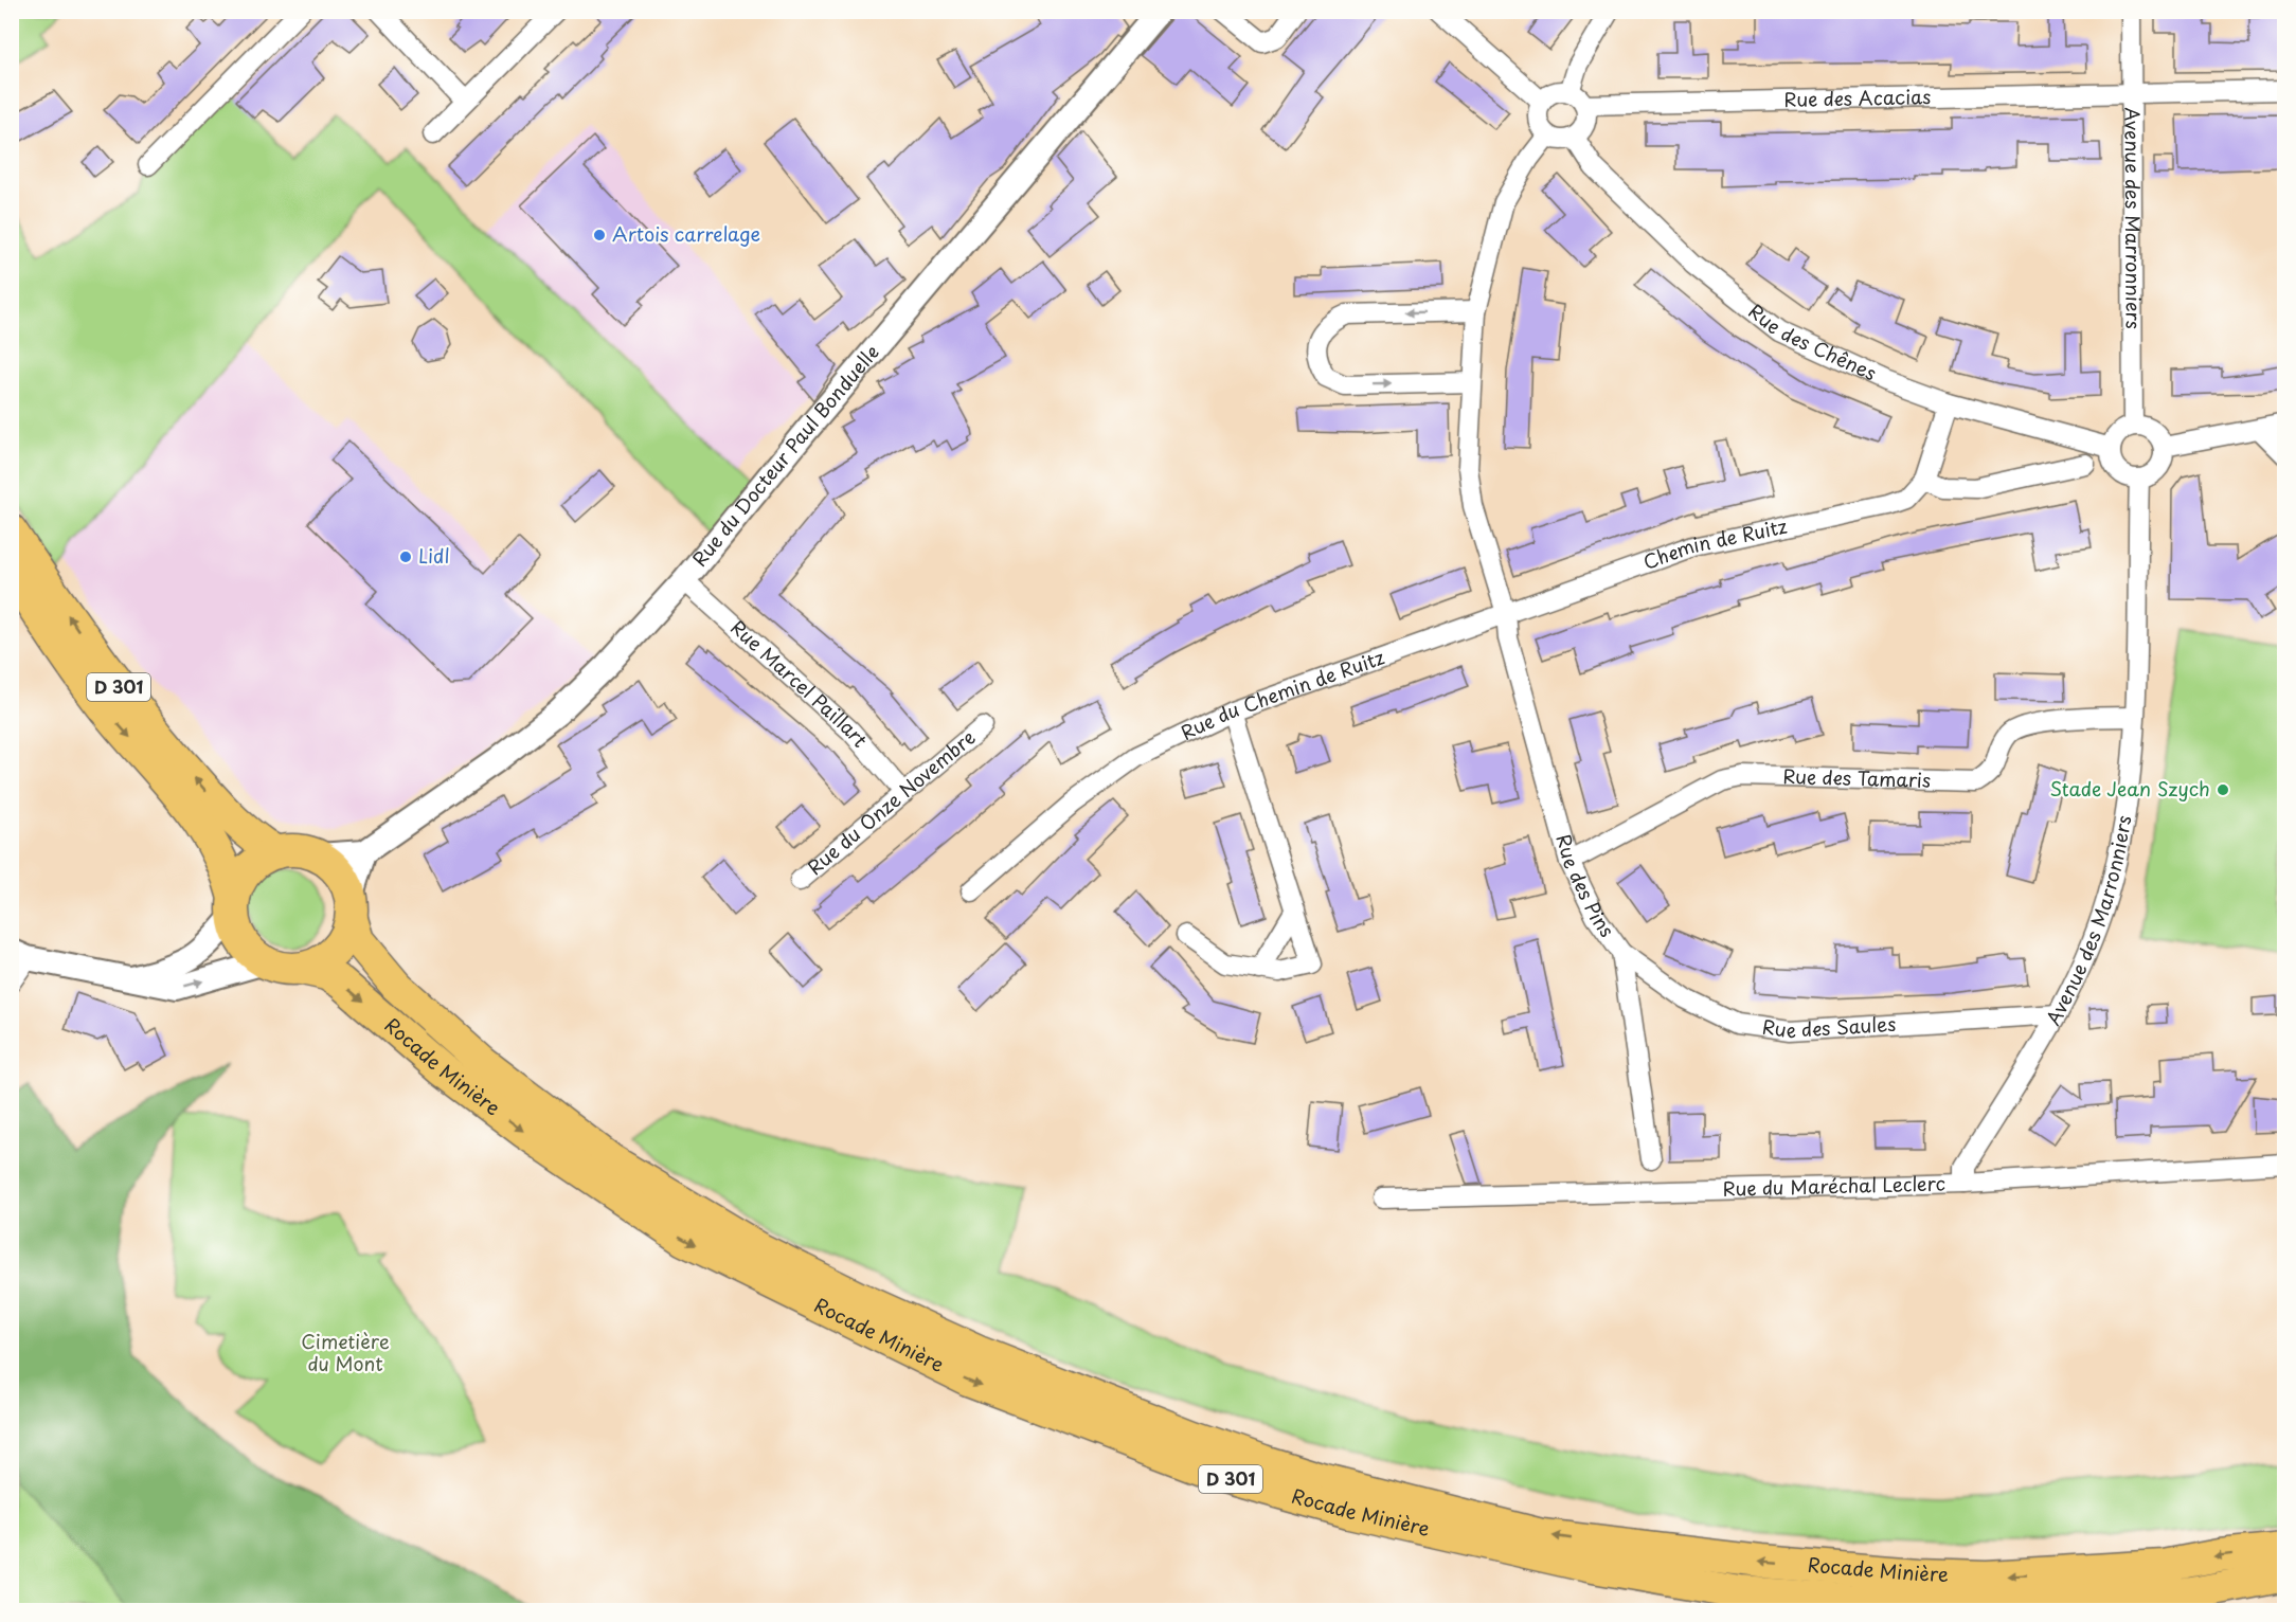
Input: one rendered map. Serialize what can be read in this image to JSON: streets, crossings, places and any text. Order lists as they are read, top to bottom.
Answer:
{
  "streets": {
    "highway": ["D 301", "Rocade Minière"],
    "street": [
      "Rue des Acacias",
      "Avenue des Marronniers",
      "Rue des Chênes",
      "Rue du Docteur Paul Bonduelle",
      "Chemin de Ruitz",
      "Rue Marcel Paillart",
      "Rue du Chemin de Ruitz",
      "Rue des Tamaris",
      "Rue du Onze Novembre",
      "Rue des Pins",
      "Rue des Saules",
      "Rue du Maréchal Leclerc"
    ]
  },
  "crossings": [
    ["Rue des Acacias", "Avenue des Marronniers"],
    ["Rue des Acacias", "Rue des Chênes"],
    ["Rue des Acacias", "Rue des Pins"],
    ["Avenue des Marronniers", "Rue des Chênes"],
    ["Avenue des Marronniers", "Rue des Tamaris"],
    ["Avenue des Marronniers", "Rue des Saules"],
    ["Avenue des Marronniers", "Rue du Maréchal Leclerc"],
    ["Rue des Chênes", "Chemin de Ruitz"],
    ["Rue des Chênes", "Rue des Pins"],
    ["Rue du Docteur Paul Bonduelle", "Rue Marcel Paillart"],
    ["Chemin de Ruitz", "Rue du Chemin de Ruitz"],
    ["Chemin de Ruitz", "Rue des Pins"],
    ["Rue Marcel Paillart", "Rue du Onze Novembre"],
    ["D 301", "Rocade Minière"],
    ["Rue du Chemin de Ruitz", "Rue des Pins"],
    ["Rue des Tamaris", "Rue des Pins"],
    ["Rue des Pins", "Rue des Saules"]
  ],
  "parks": ["Cimetière du Mont"],
  "places": ["Artois carrelage", "Lidl", "Stade Jean Szych"]
}
